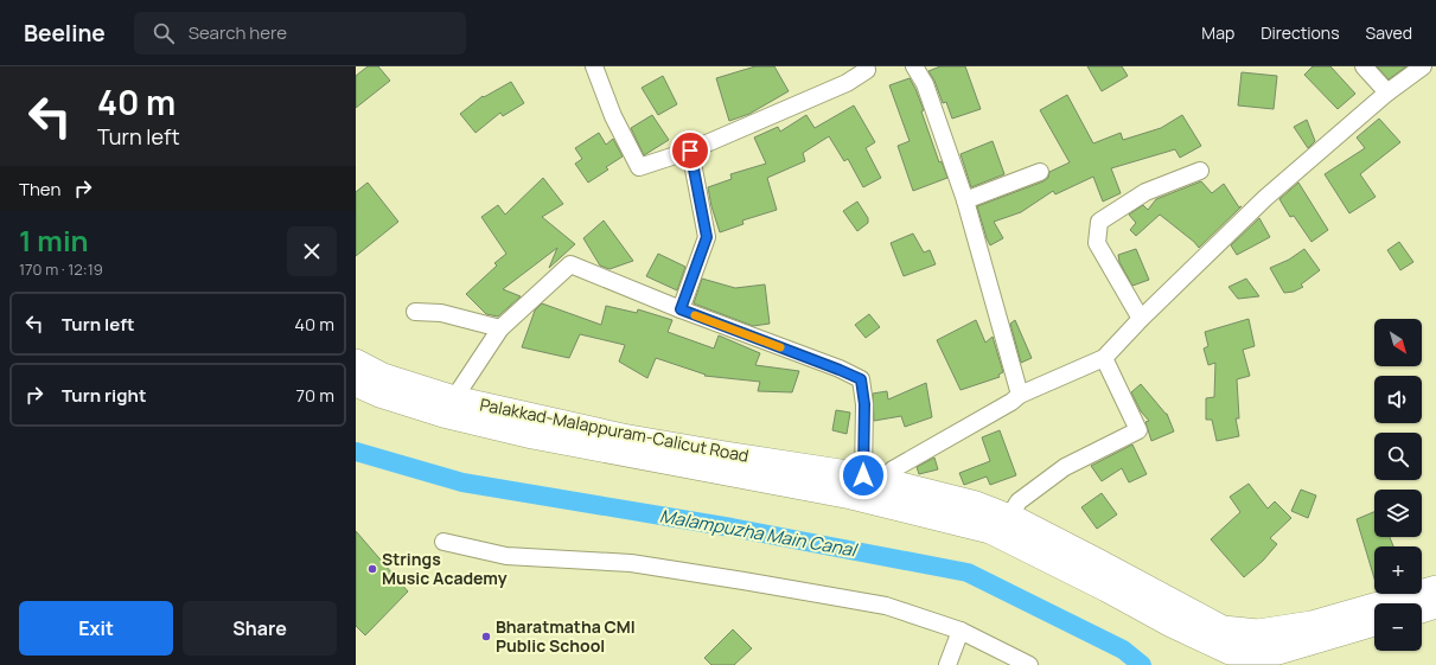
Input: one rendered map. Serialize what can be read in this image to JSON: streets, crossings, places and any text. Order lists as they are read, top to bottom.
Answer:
{
  "streets": {
    "highway": ["Palakkad-Malappuram-Calicut Road"]
  },
  "water": ["Malampuzha Main Canal"],
  "places": ["Strings Music Academy", "Bharatmatha CMI Public School"],
  "north": "bottom right",
  "page": {
    "header": "Beeline",
    "search": "Search here",
    "nav": ["Map", "Directions", "Saved"],
    "turn": ["40 m", "Turn left"],
    "then": "Then",
    "heading": ["1 min", "170 m · 12:19"],
    "list": [
      {
        "name": "Turn left",
        "value": "40 m"
      },
      {
        "name": "Turn right",
        "value": "70 m"
      }
    ],
    "map_buttons": ["+", "−"],
    "buttons": ["Exit", "Share"]
  }
}
